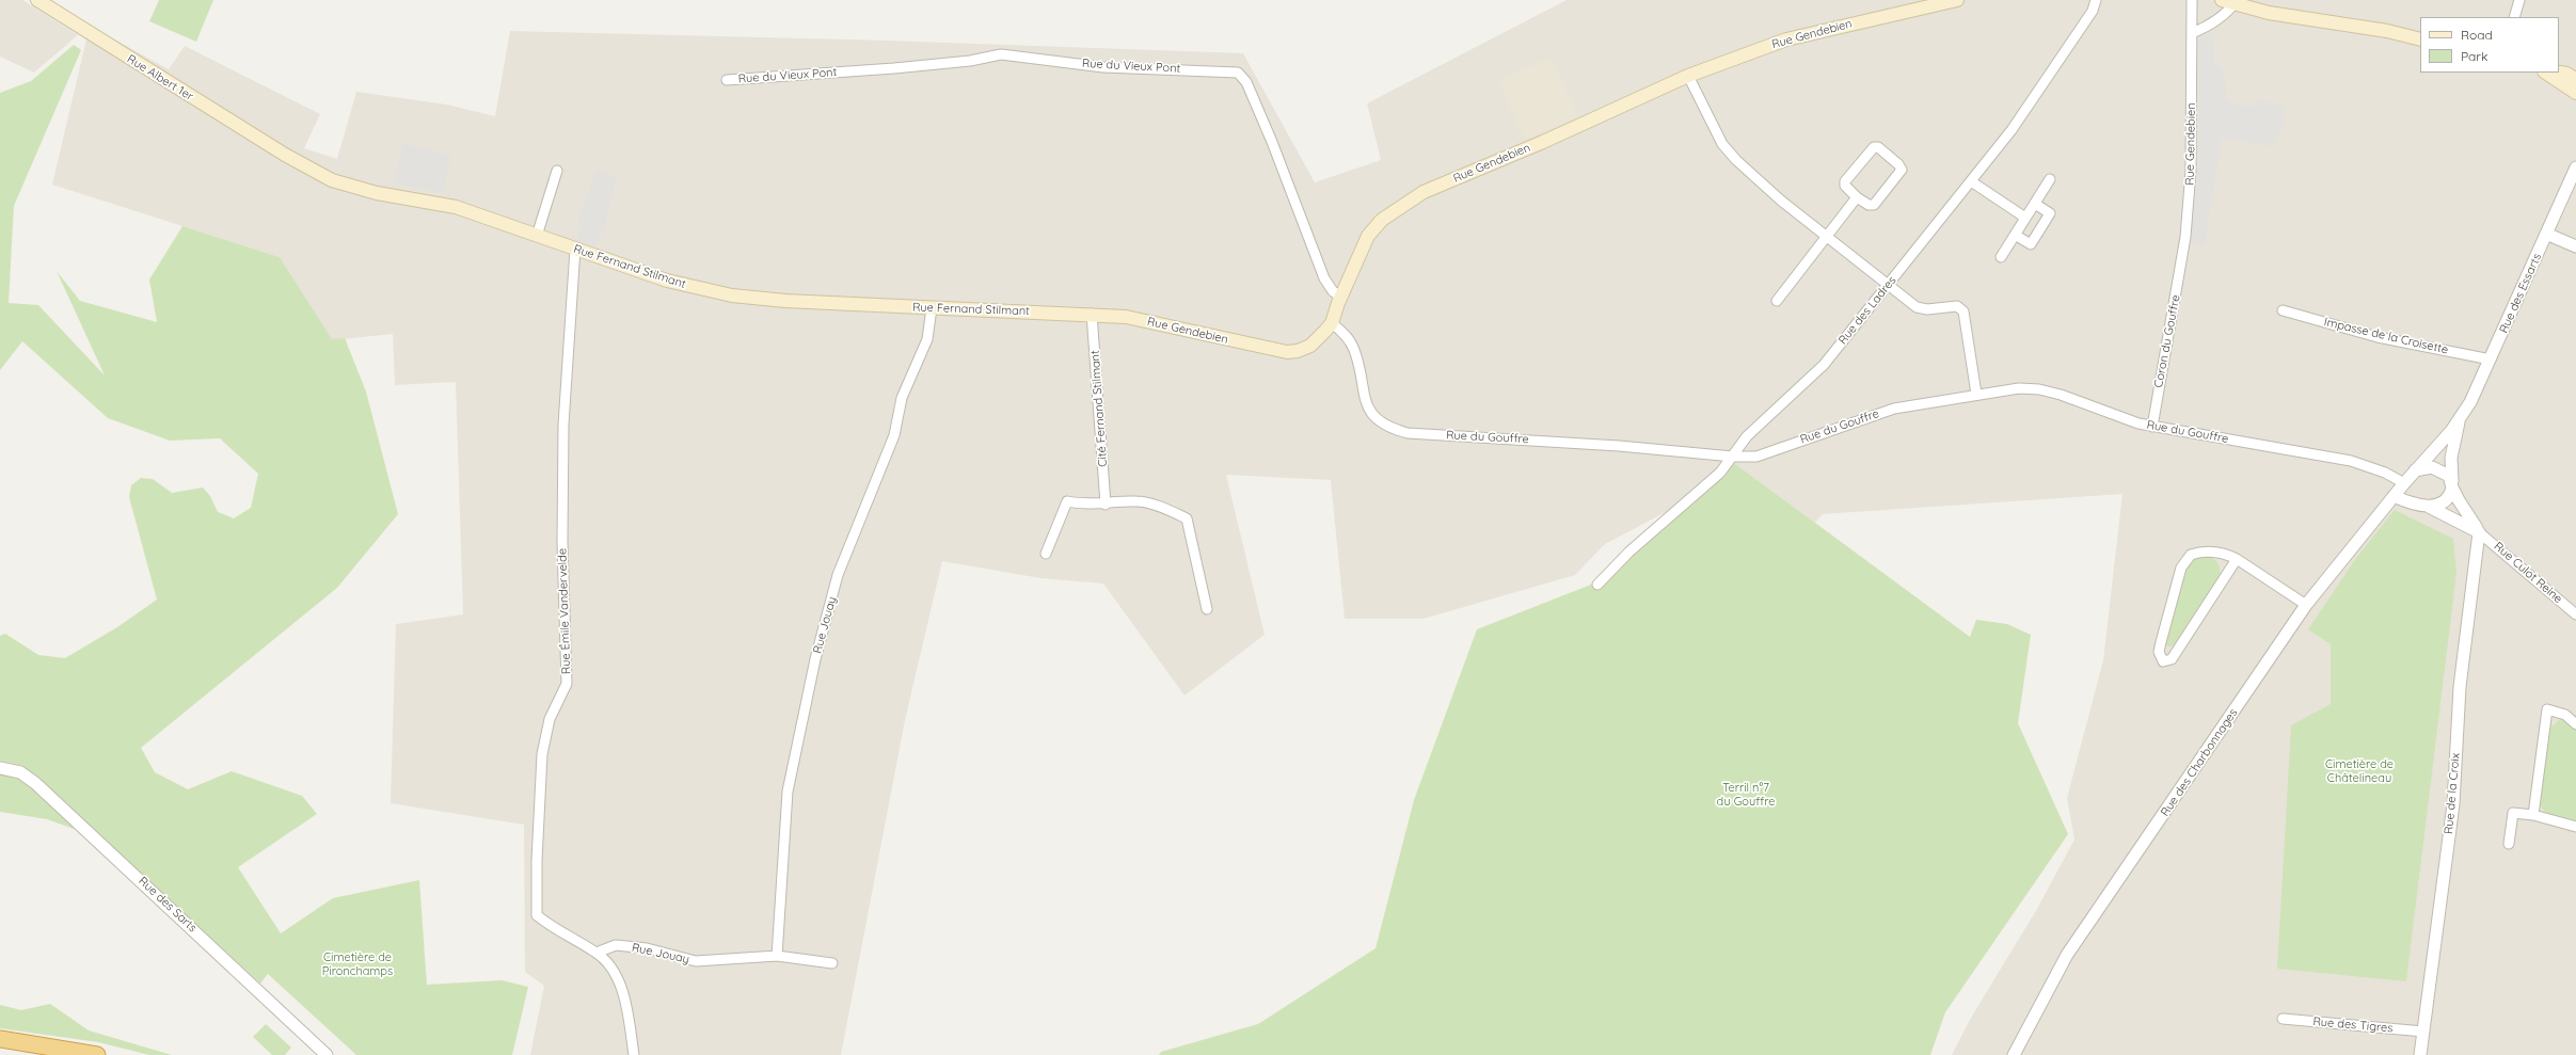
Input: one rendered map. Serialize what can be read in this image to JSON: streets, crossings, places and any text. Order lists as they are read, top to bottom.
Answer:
{
  "streets": {
    "main road": ["Rue Gendebien", "Rue Albert 1er", "Rue Fernand Stilmant"],
    "street": [
      "Rue du Vieux Pont",
      "Rue des Essarts",
      "Rue des Ladres",
      "Impasse de la Croisette",
      "Coron du Gouffre",
      "Cité Fernand Stilmant",
      "Rue du Gouffre",
      "Rue Culot Reine",
      "Rue Émile Vandervelde",
      "Rue Jouay",
      "Rue des Charbonnages",
      "Rue de la Croix",
      "Rue des Sarts",
      "Rue des Tigres"
    ]
  },
  "crossings": [
    ["Rue Gendebien", "Rue du Vieux Pont"],
    ["Rue Gendebien", "Rue Fernand Stilmant"],
    ["Rue Gendebien", "Coron du Gouffre"],
    ["Rue Gendebien", "Cité Fernand Stilmant"],
    ["Rue Gendebien", "Rue du Gouffre"],
    ["Rue Albert 1er", "Rue Fernand Stilmant"],
    ["Rue Fernand Stilmant", "Cité Fernand Stilmant"],
    ["Rue Fernand Stilmant", "Rue Émile Vandervelde"],
    ["Rue Fernand Stilmant", "Rue Jouay"],
    ["Rue des Essarts", "Impasse de la Croisette"],
    ["Rue des Essarts", "Rue des Charbonnages"],
    ["Rue des Ladres", "Rue du Gouffre"],
    ["Coron du Gouffre", "Rue du Gouffre"],
    ["Rue du Gouffre", "Rue des Charbonnages"],
    ["Rue Culot Reine", "Rue de la Croix"],
    ["Rue Émile Vandervelde", "Rue Jouay"],
    ["Rue de la Croix", "Rue des Tigres"]
  ],
  "parks": ["Cimetière de Châtelineau", "Terril n°7 du Gouffre", "Cimetière de Pironchamps"],
  "legend": ["Road", "Park"]
}
